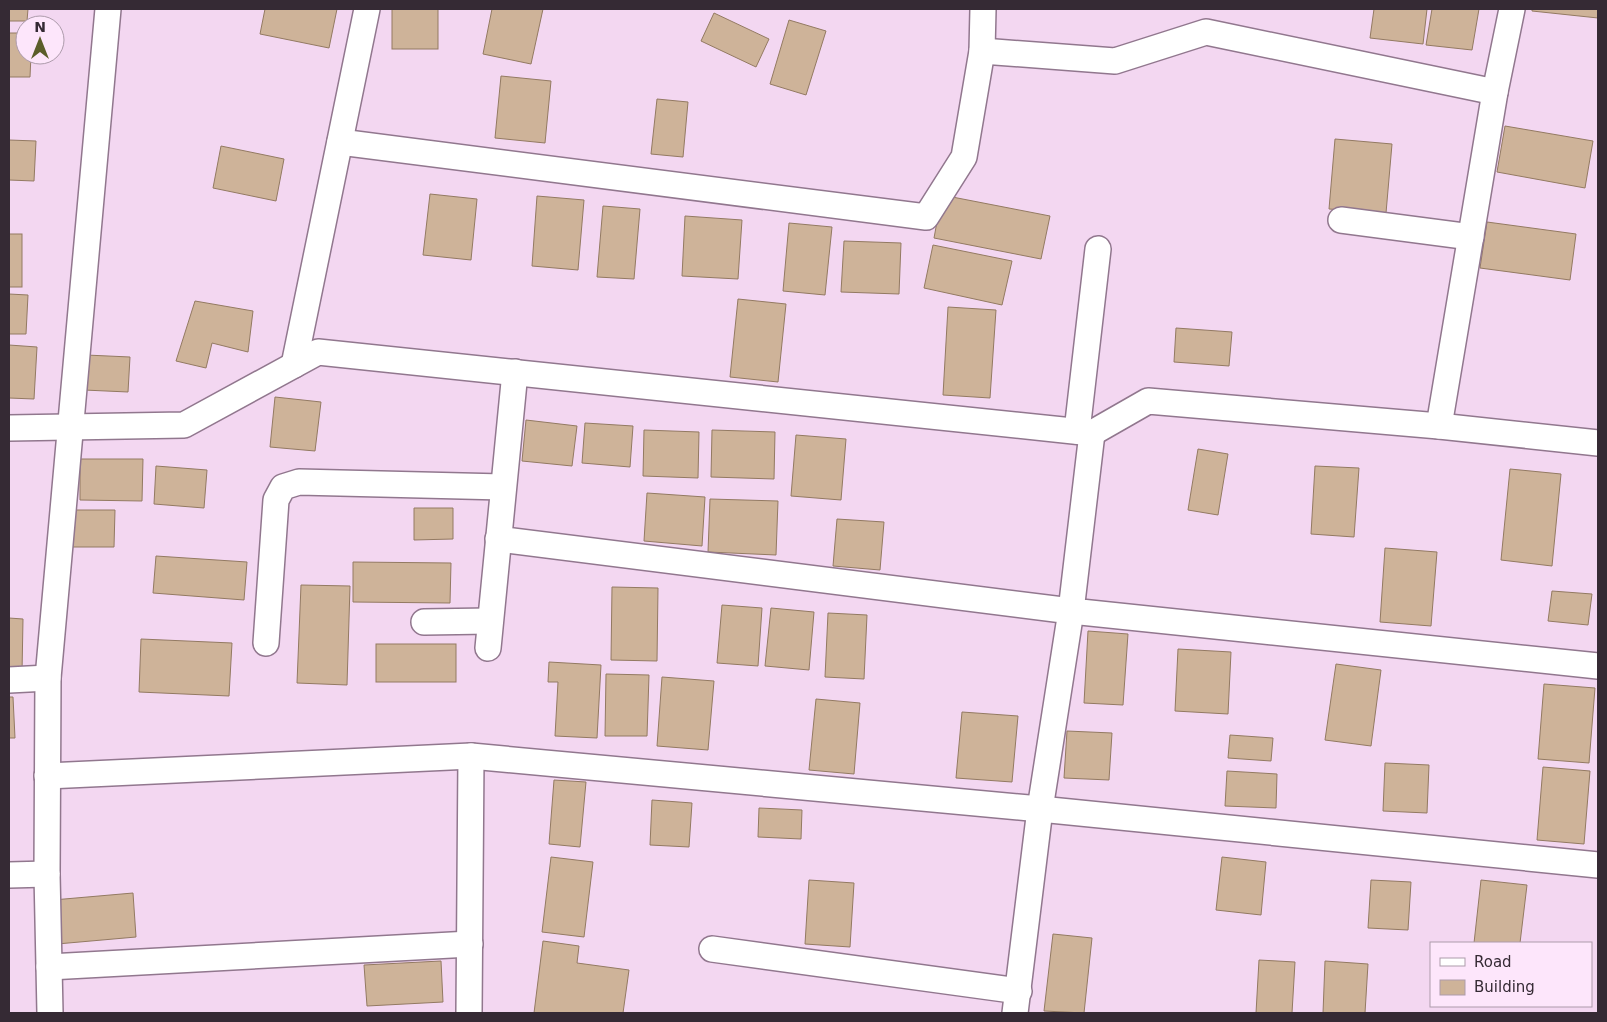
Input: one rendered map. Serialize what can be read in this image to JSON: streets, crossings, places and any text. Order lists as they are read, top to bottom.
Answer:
{
  "legend": ["Road", "Building"],
  "north": "top"
}
